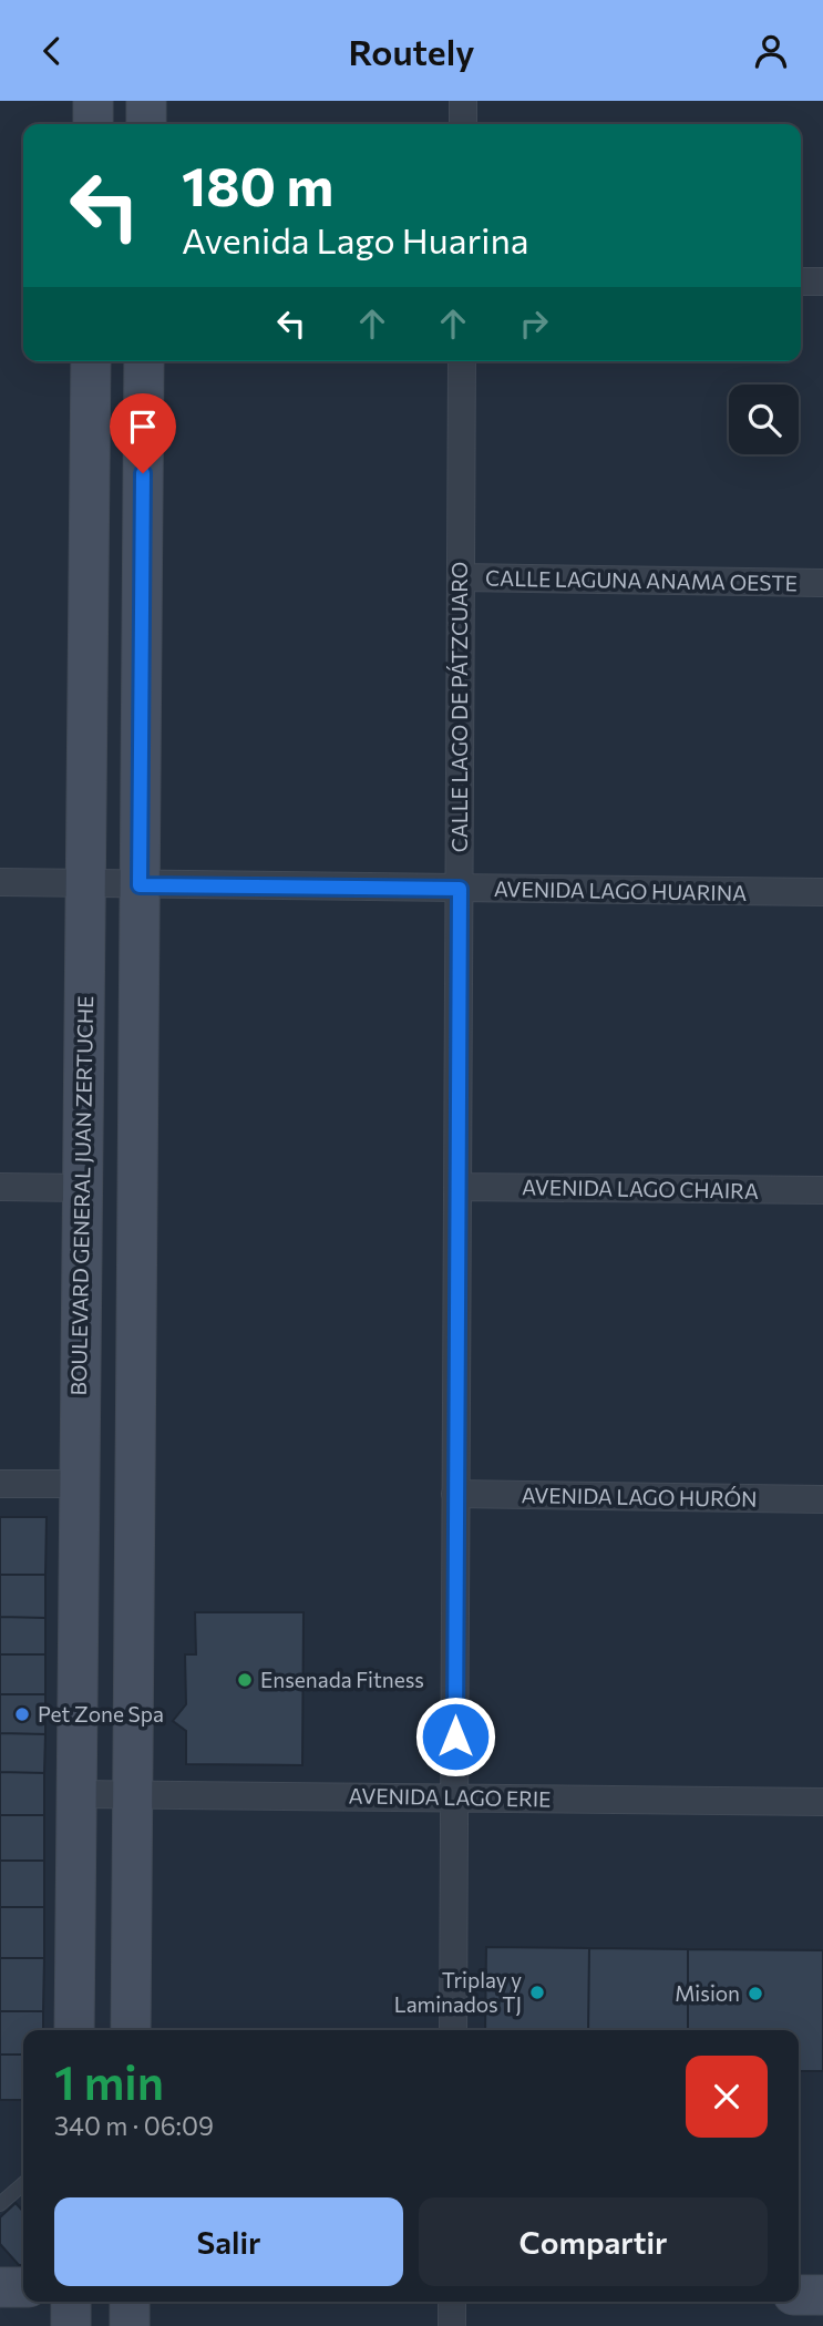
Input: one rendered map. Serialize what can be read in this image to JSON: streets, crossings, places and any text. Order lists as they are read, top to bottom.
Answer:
{
  "streets": {
    "main road": ["BOULEVARD GENERAL JUAN ZERTUCHE"],
    "street": [
      "CALLE LAGUNA ANAMA OESTE",
      "CALLE LAGO DE PÁTZCUARO",
      "AVENIDA LAGO HUARINA",
      "AVENIDA LAGO CHAIRA",
      "AVENIDA LAGO HURÓN",
      "AVENIDA LAGO ERIE"
    ]
  },
  "crossings": [
    ["CALLE LAGUNA ANAMA OESTE", "CALLE LAGO DE PÁTZCUARO"],
    ["CALLE LAGO DE PÁTZCUARO", "AVENIDA LAGO HUARINA"],
    ["CALLE LAGO DE PÁTZCUARO", "AVENIDA LAGO CHAIRA"],
    ["CALLE LAGO DE PÁTZCUARO", "AVENIDA LAGO HURÓN"],
    ["CALLE LAGO DE PÁTZCUARO", "AVENIDA LAGO ERIE"],
    ["AVENIDA LAGO HUARINA", "BOULEVARD GENERAL JUAN ZERTUCHE"],
    ["BOULEVARD GENERAL JUAN ZERTUCHE", "AVENIDA LAGO ERIE"]
  ],
  "places": [
    "Ensenada Fitness",
    "Pet Zone Spa",
    "Triplay y Laminados TJ",
    "Mision"
  ],
  "page": {
    "header": "Routely",
    "turn": ["180 m", "Avenida Lago Huarina"],
    "heading": ["1 min", "340 m · 06:09"],
    "buttons": ["Salir", "Compartir"]
  }
}
